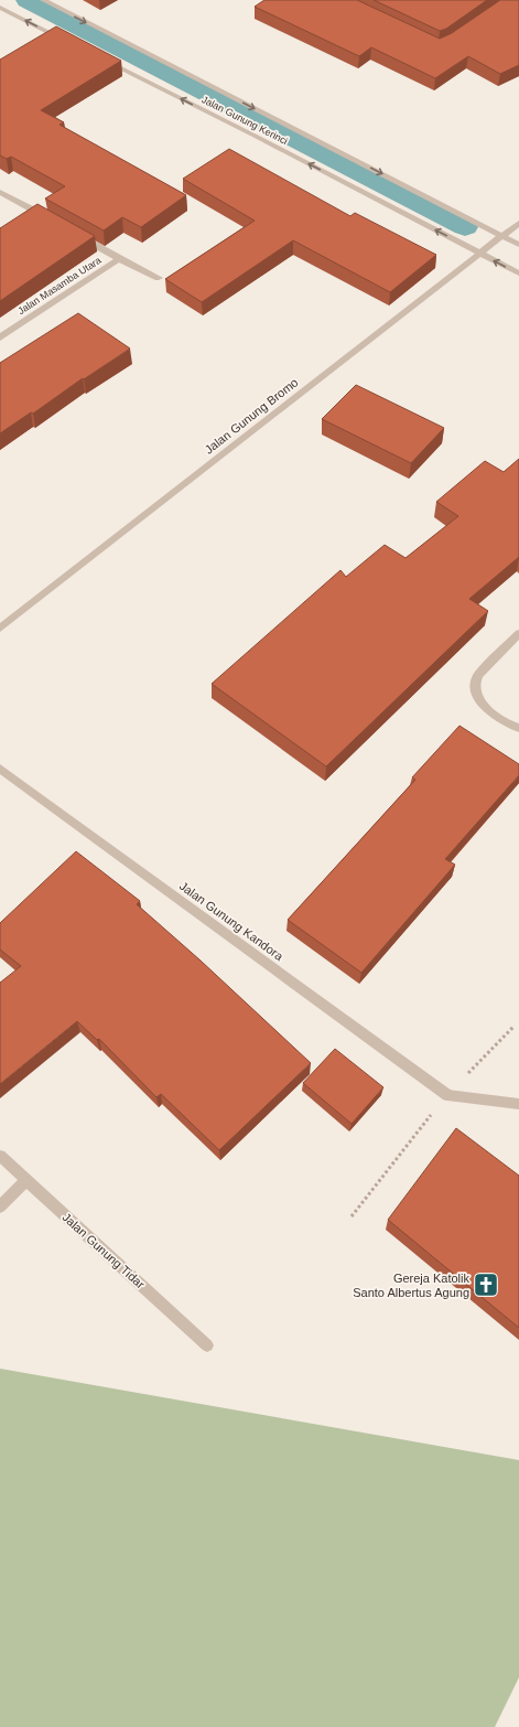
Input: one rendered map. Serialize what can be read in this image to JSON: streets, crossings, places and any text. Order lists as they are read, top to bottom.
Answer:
{
  "streets": {
    "street": [
      "Jalan Gunung Kerinci",
      "Jalan Masamba Utara",
      "Jalan Gunung Bromo",
      "Jalan Gunung Kandora",
      "Jalan Gunung Tidar"
    ]
  },
  "crossings": [
    ["Jalan Gunung Kerinci", "Jalan Gunung Bromo"]
  ],
  "places": {
    "church": ["Gereja Katolik Santo Albertus Agung"]
  }
}
